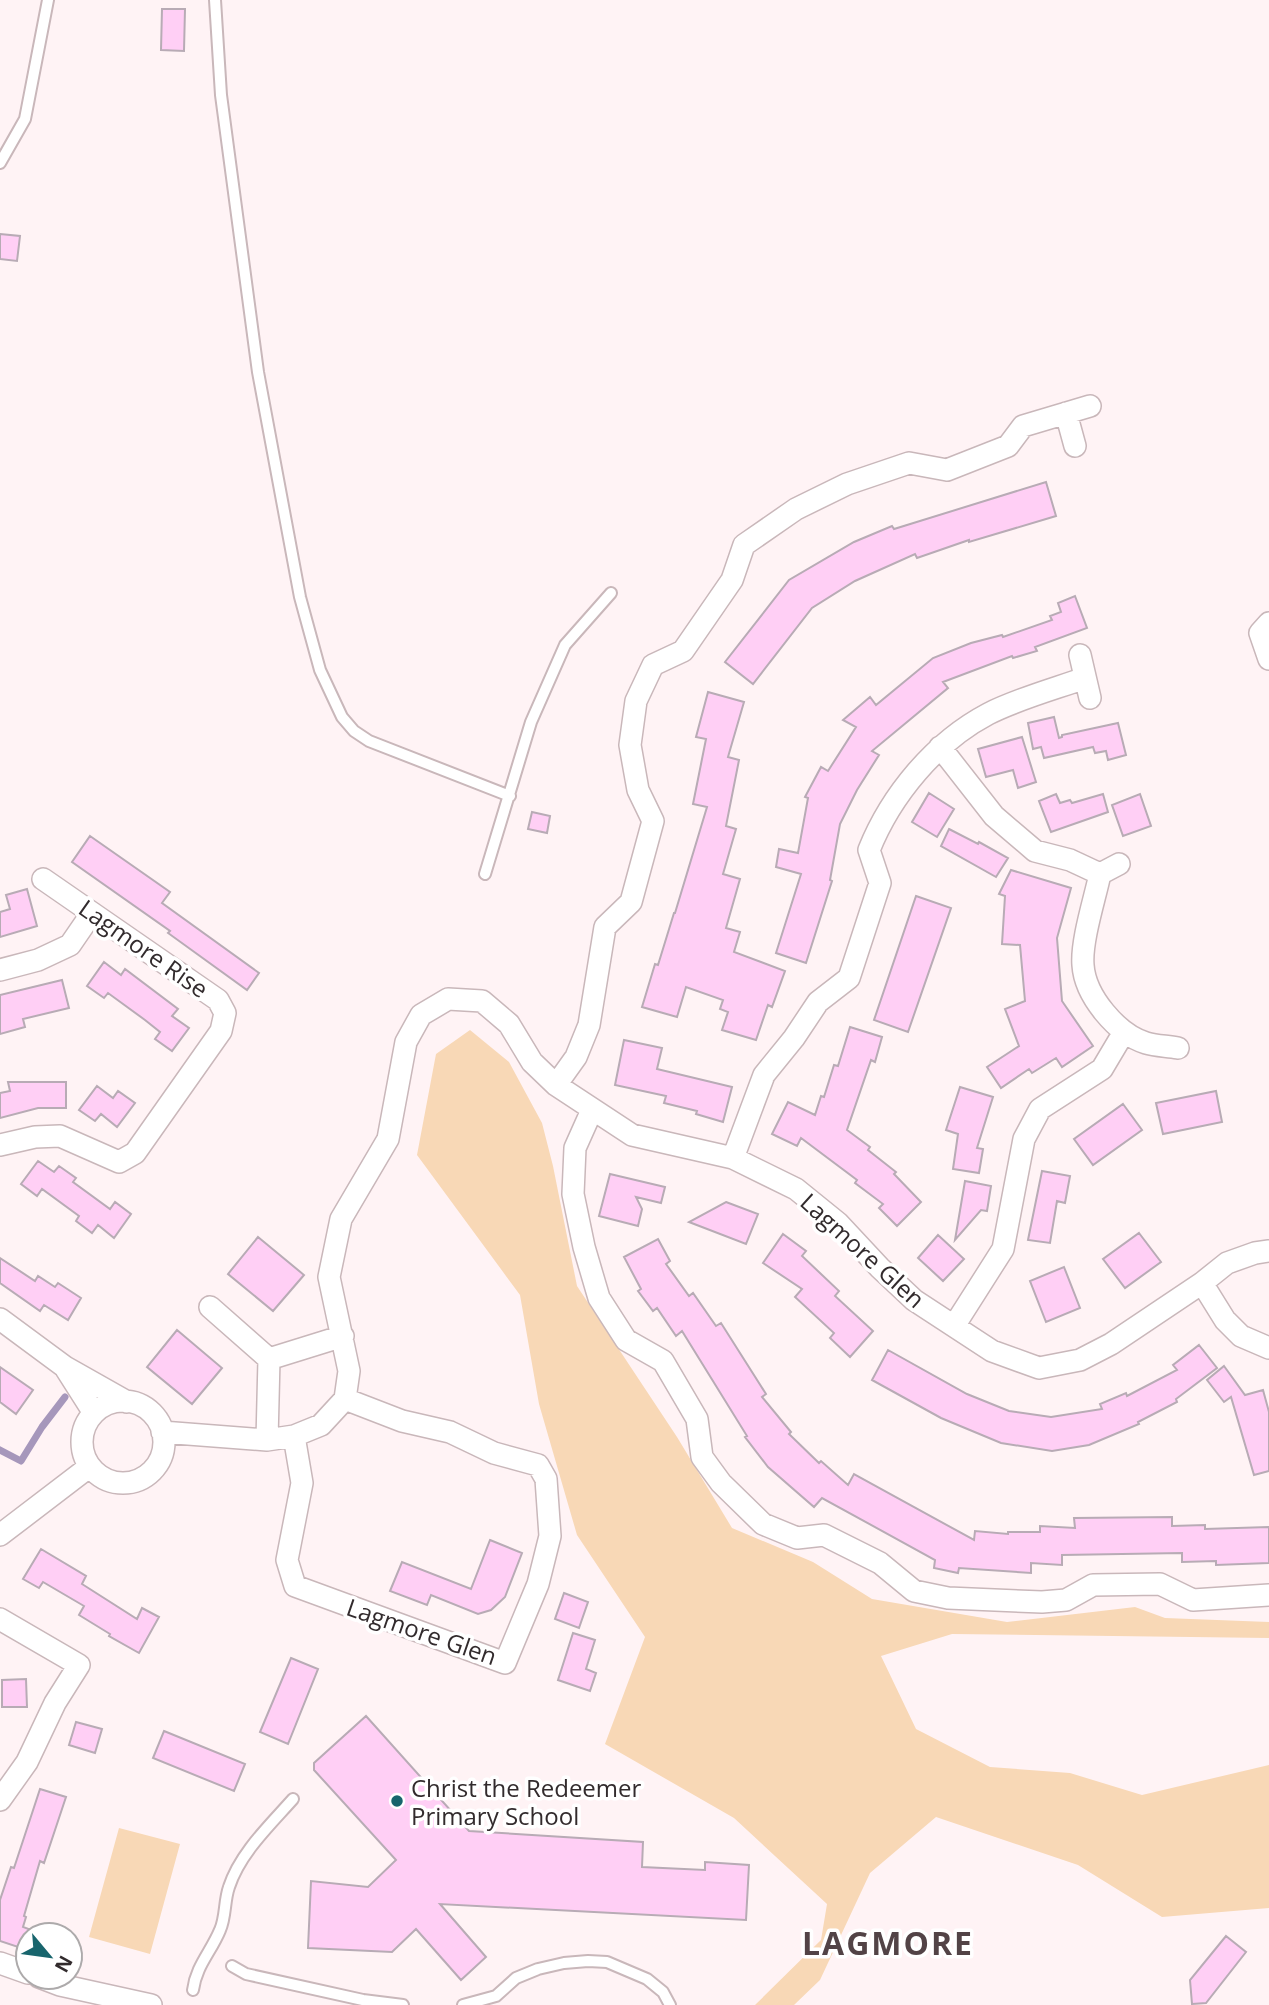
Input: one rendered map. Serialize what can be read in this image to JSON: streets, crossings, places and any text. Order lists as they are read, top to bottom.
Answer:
{
  "streets": {
    "street": ["Lagmore Rise", "Lagmore Glen"]
  },
  "districts": ["LAGMORE"],
  "places": ["Christ the Redeemer Primary School"],
  "north": "bottom right"
}
